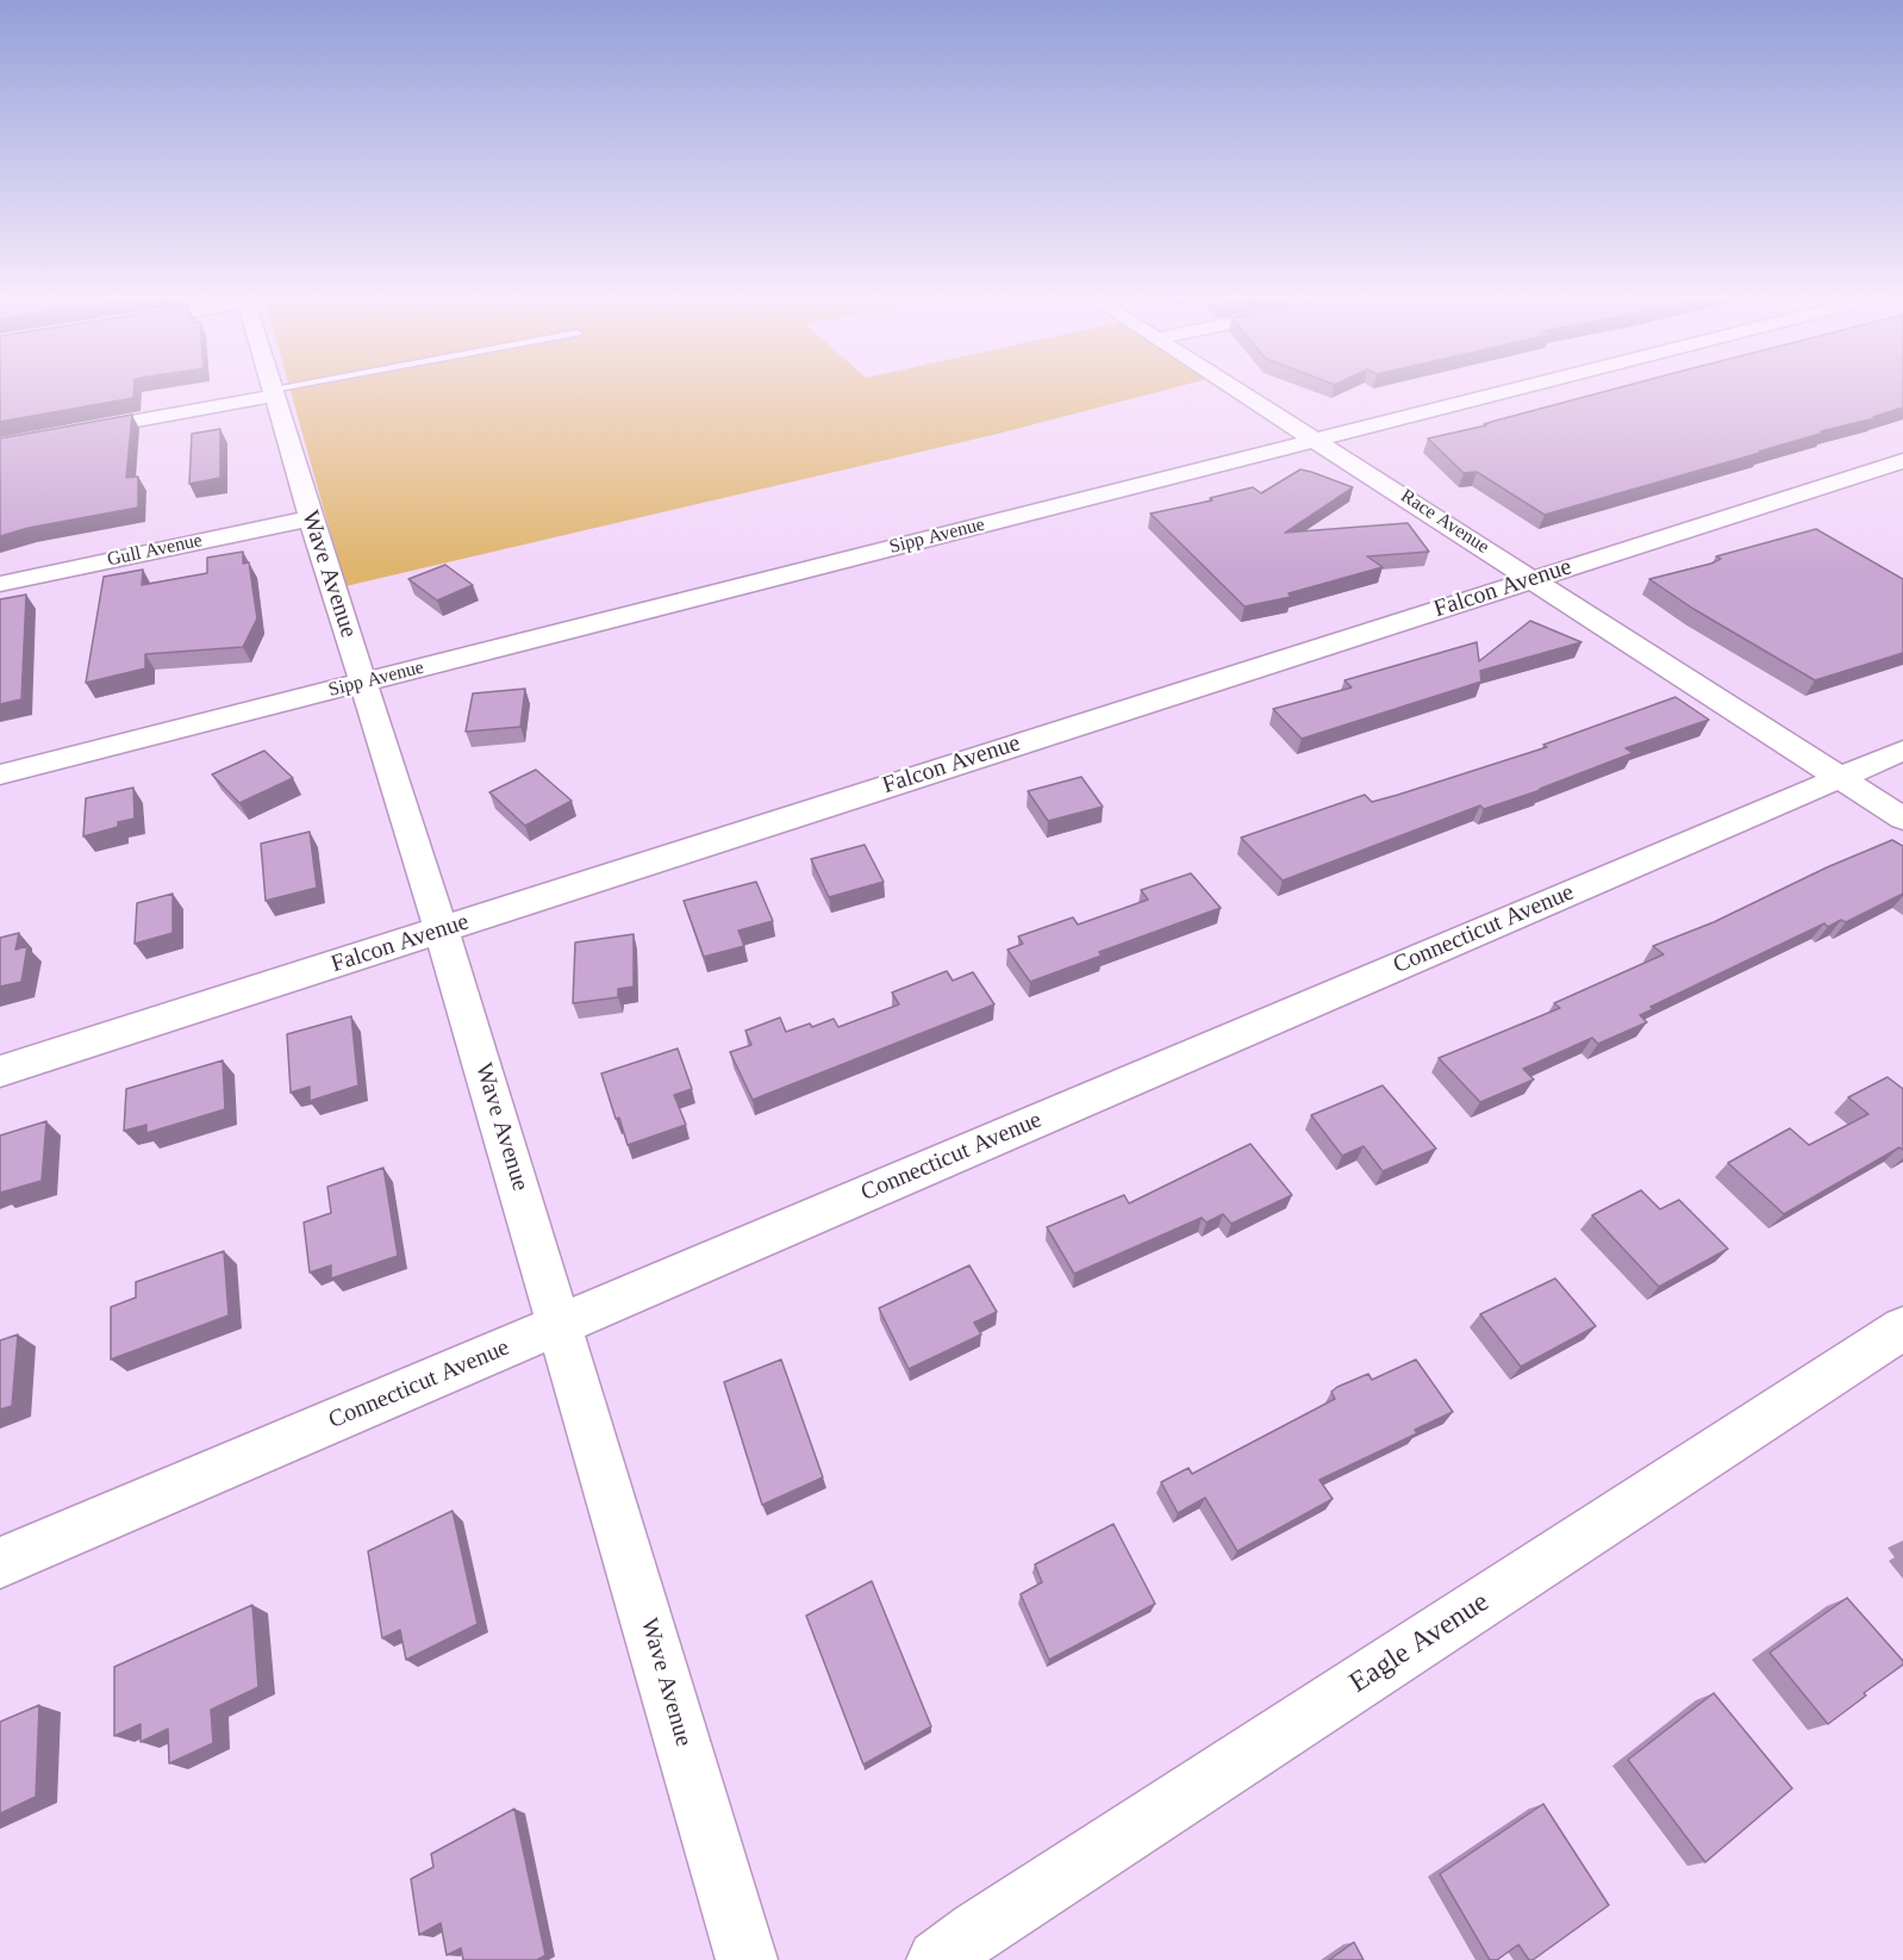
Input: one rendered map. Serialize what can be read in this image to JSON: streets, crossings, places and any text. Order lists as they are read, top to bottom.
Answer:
{
  "streets": {
    "street": [
      "Race Avenue",
      "Sipp Avenue",
      "Gull Avenue",
      "Wave Avenue",
      "Falcon Avenue",
      "Connecticut Avenue",
      "Eagle Avenue"
    ]
  },
  "crossings": [
    ["Race Avenue", "Sipp Avenue"],
    ["Race Avenue", "Falcon Avenue"],
    ["Race Avenue", "Connecticut Avenue"],
    ["Sipp Avenue", "Wave Avenue"],
    ["Gull Avenue", "Wave Avenue"],
    ["Wave Avenue", "Falcon Avenue"],
    ["Wave Avenue", "Connecticut Avenue"]
  ]
}
